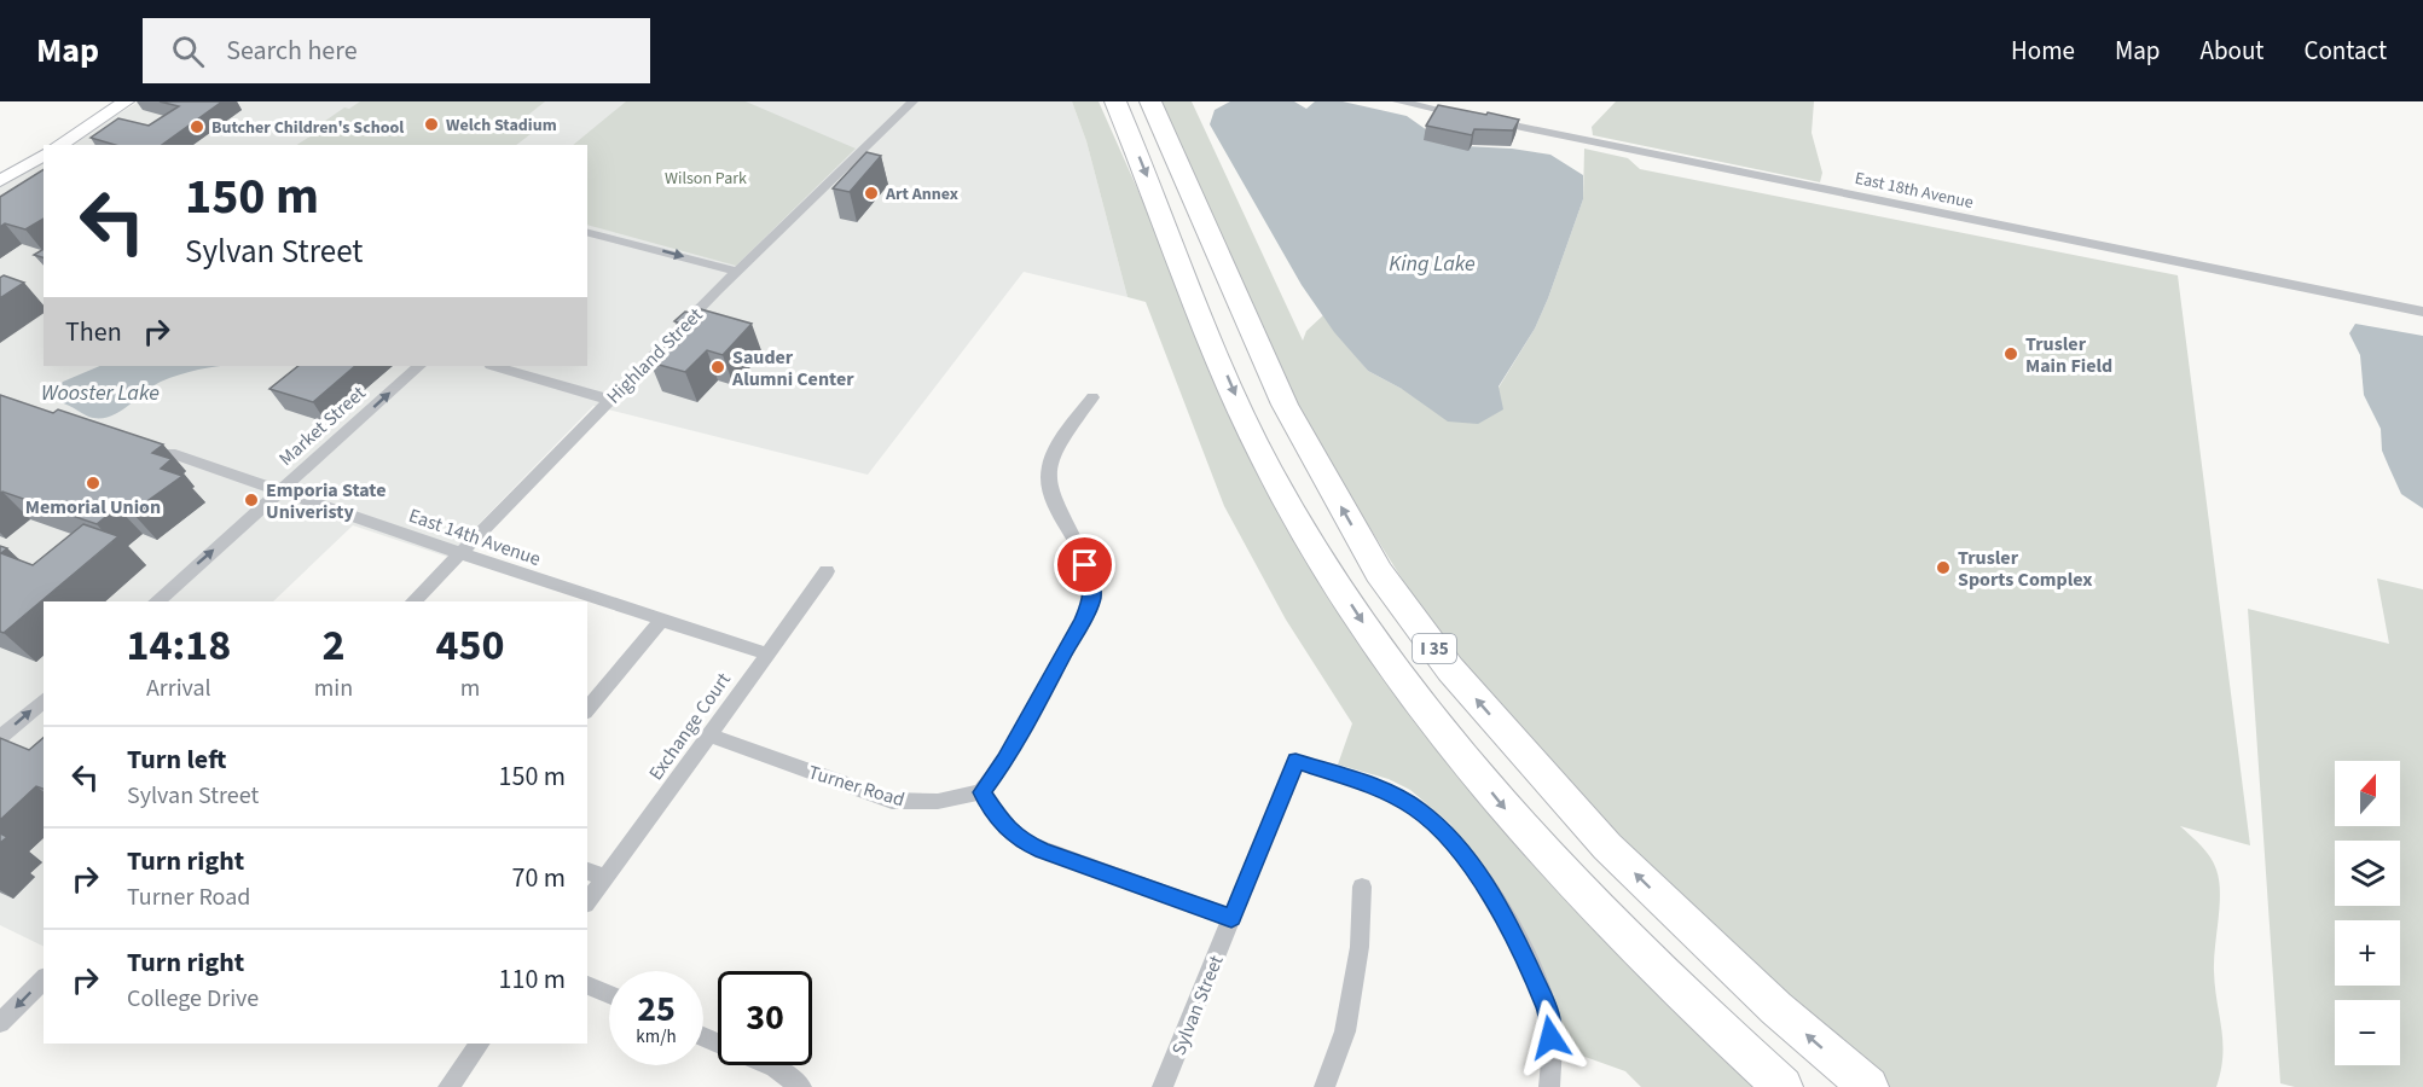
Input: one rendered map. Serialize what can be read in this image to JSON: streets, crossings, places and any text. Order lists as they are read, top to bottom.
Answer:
{
  "streets": {
    "highway": ["I 35"],
    "street": [
      "East 18th Avenue",
      "Highland Street",
      "Market Street",
      "East 14th Avenue",
      "Exchange Court",
      "Turner Road",
      "Sylvan Street"
    ]
  },
  "crossings": [
    ["Highland Street", "East 14th Avenue"],
    ["Market Street", "East 14th Avenue"],
    ["East 14th Avenue", "Exchange Court"],
    ["Exchange Court", "Turner Road"]
  ],
  "one_way": ["Market Street"],
  "water": ["King Lake", "Wooster Lake"],
  "parks": ["Wilson Park"],
  "places": [
    "Welch Stadium",
    "Butcher Children's School",
    "Art Annex",
    "Trusler Main Field",
    "Sauder Alumni Center",
    "Memorial Union",
    "Emporia State Univeristy",
    "Trusler Sports Complex"
  ],
  "north": "top",
  "page": {
    "header": "Map",
    "search": "Search here",
    "nav": [
      "Home",
      "Map",
      "About",
      "Contact"
    ],
    "turn": ["150 m", "Sylvan Street"],
    "then": "Then",
    "eta": [
      "14:18",
      "Arrival",
      "2",
      "min",
      "450",
      "m"
    ],
    "list": [
      {
        "name": "Turn left",
        "note": "Sylvan Street",
        "value": "150 m"
      },
      {
        "name": "Turn right",
        "note": "Turner Road",
        "value": "70 m"
      },
      {
        "name": "Turn right",
        "note": "College Drive",
        "value": "110 m"
      }
    ],
    "map_buttons": ["+", "−"],
    "speed": "25 km/h",
    "limit": "30"
  }
}
